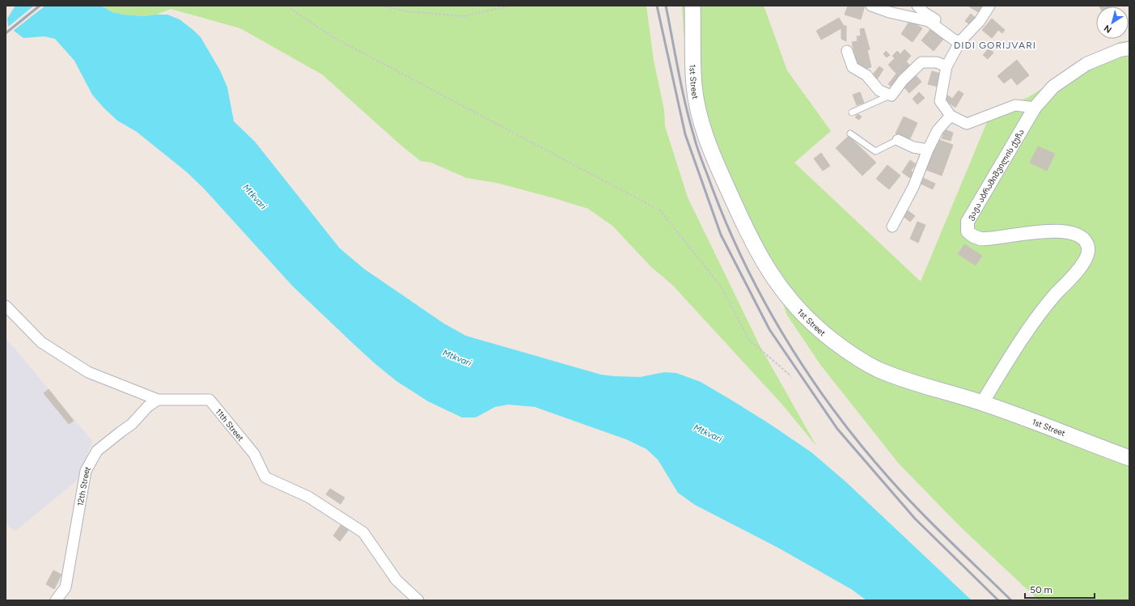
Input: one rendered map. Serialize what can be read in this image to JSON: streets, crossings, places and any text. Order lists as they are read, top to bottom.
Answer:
{
  "streets": {
    "main road": ["1st Street"],
    "street": ["ვაჟა აბრამიშვილის ქუჩა", "11th Street", "12th Street"]
  },
  "crossings": [
    ["1st Street", "ვაჟა აბრამიშვილის ქუჩა"],
    ["11th Street", "12th Street"]
  ],
  "districts": ["DIDI GORIJVARI"],
  "water": ["Mtkvari"],
  "scale_bar": "50 m",
  "north": "bottom left"
}
